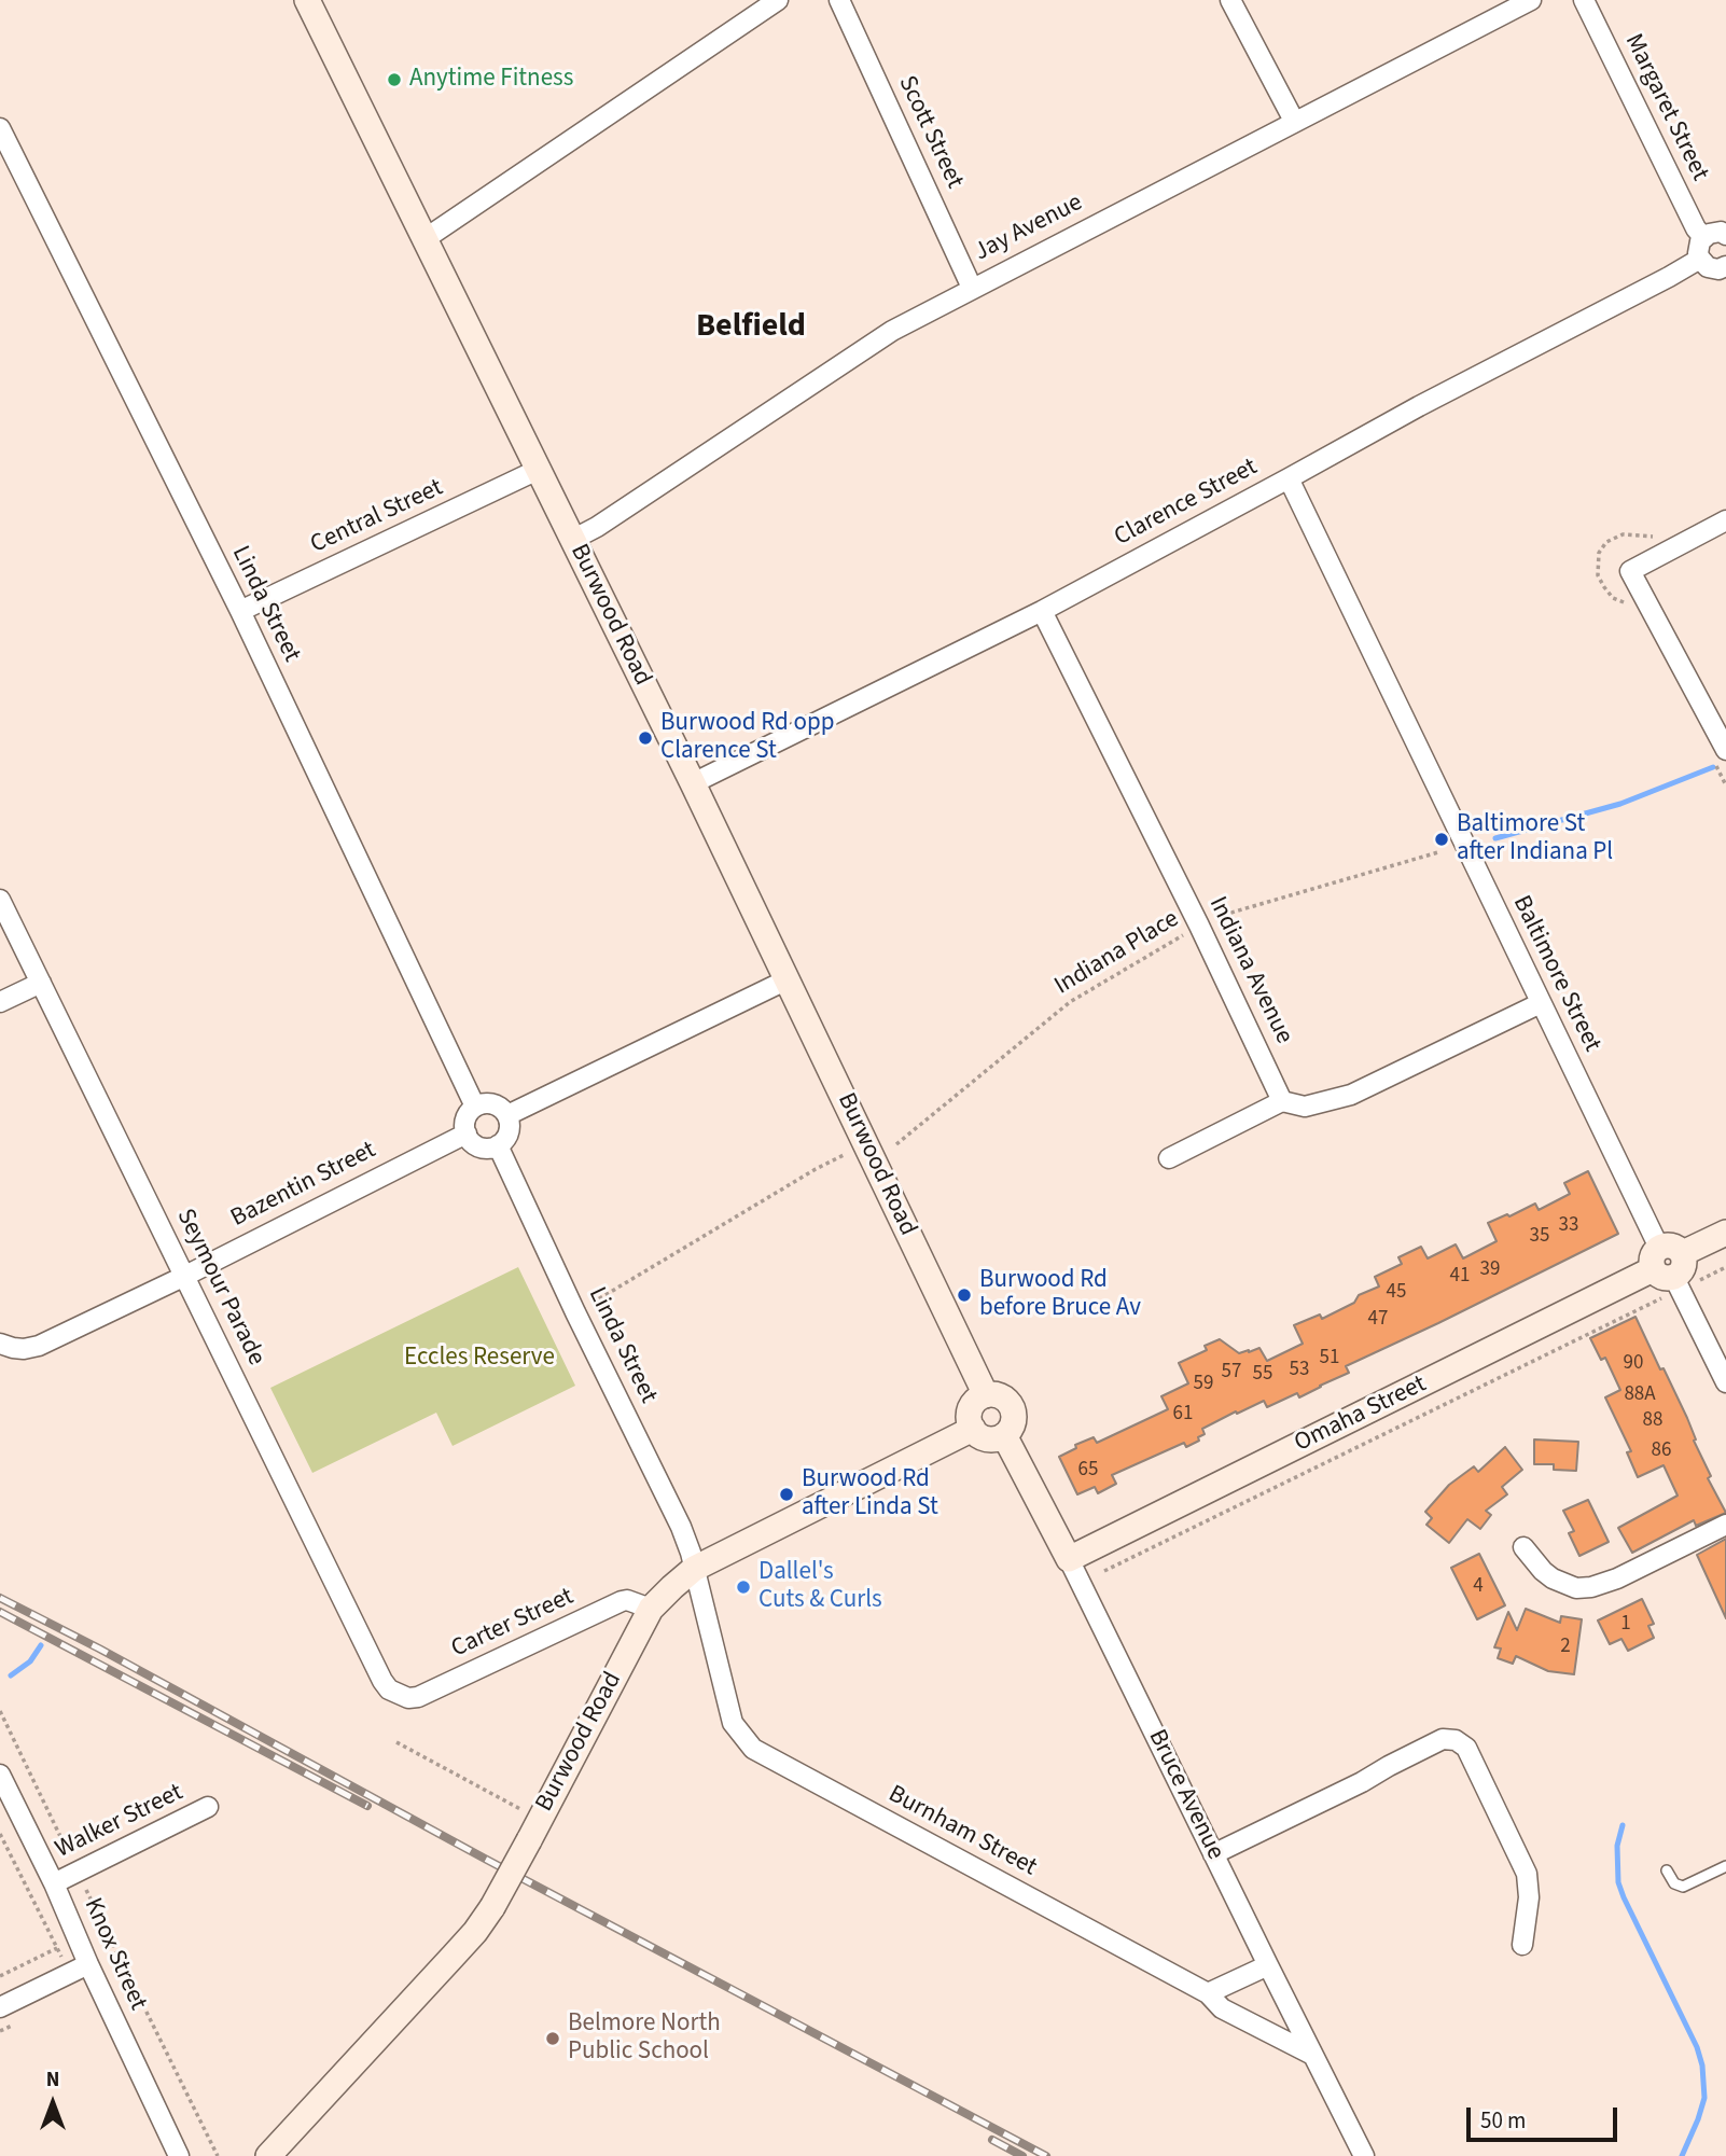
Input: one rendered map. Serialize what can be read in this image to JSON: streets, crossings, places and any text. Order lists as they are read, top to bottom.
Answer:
{
  "streets": {
    "main road": ["Burwood Road", "Omaha Street", "Bruce Avenue"],
    "street": [
      "Margaret Street",
      "Scott Street",
      "Jay Avenue",
      "Clarence Street",
      "Central Street",
      "Linda Street",
      "Indiana Avenue",
      "Baltimore Street",
      "Bazentin Street",
      "Seymour Parade",
      "Carter Street",
      "Walker Street",
      "Burnham Street",
      "Knox Street"
    ],
    "path": ["Indiana Place"]
  },
  "crossings": [
    ["Scott Street", "Jay Avenue"],
    ["Jay Avenue", "Burwood Road"],
    ["Clarence Street", "Burwood Road"],
    ["Clarence Street", "Indiana Avenue"],
    ["Clarence Street", "Baltimore Street"],
    ["Central Street", "Linda Street"],
    ["Central Street", "Burwood Road"],
    ["Linda Street", "Burwood Road"],
    ["Linda Street", "Bazentin Street"],
    ["Linda Street", "Burnham Street"],
    ["Burwood Road", "Carter Street"],
    ["Burwood Road", "Bruce Avenue"],
    ["Burwood Road", "Burnham Street"],
    ["Indiana Place", "Indiana Avenue"],
    ["Baltimore Street", "Omaha Street"],
    ["Bazentin Street", "Seymour Parade"],
    ["Seymour Parade", "Carter Street"],
    ["Omaha Street", "Bruce Avenue"],
    ["Bruce Avenue", "Burnham Street"],
    ["Walker Street", "Knox Street"]
  ],
  "districts": ["Belfield"],
  "parks": ["Eccles Reserve"],
  "places": [
    "Anytime Fitness",
    "Burwood Rd opp Clarence St",
    "Baltimore St after Indiana Pl",
    "Burwood Rd before Bruce Av",
    "Burwood Rd after Linda St",
    "Dallel's Cuts & Curls",
    "Belmore North Public School"
  ],
  "house_numbers": [
    "33",
    "35",
    "39",
    "41",
    "45",
    "47",
    "51",
    "90",
    "53",
    "57",
    "55",
    "59",
    "88A",
    "61",
    "88",
    "86",
    "65",
    "4",
    "1",
    "2"
  ],
  "scale_bar": "50 m",
  "north": "top"
}
